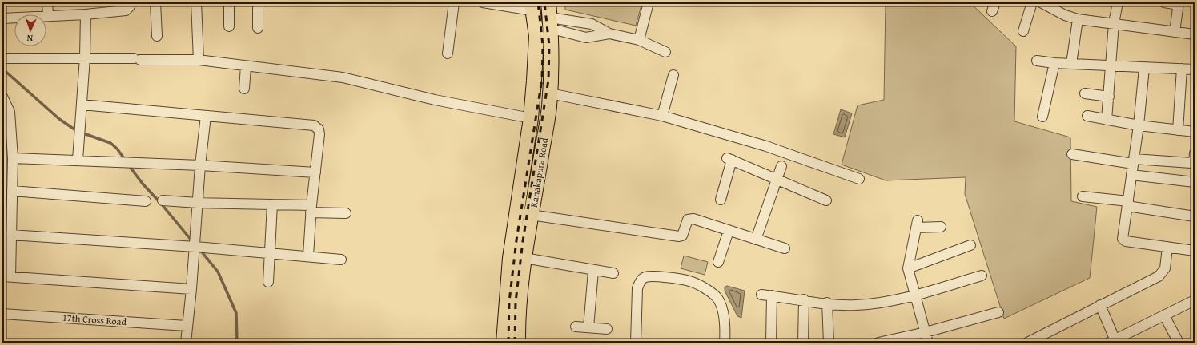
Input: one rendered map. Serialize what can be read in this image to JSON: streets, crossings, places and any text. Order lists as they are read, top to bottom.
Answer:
{
  "streets": {
    "highway": ["Kanakapura Road"],
    "street": ["17th Cross Road"]
  },
  "north": "bottom"
}
